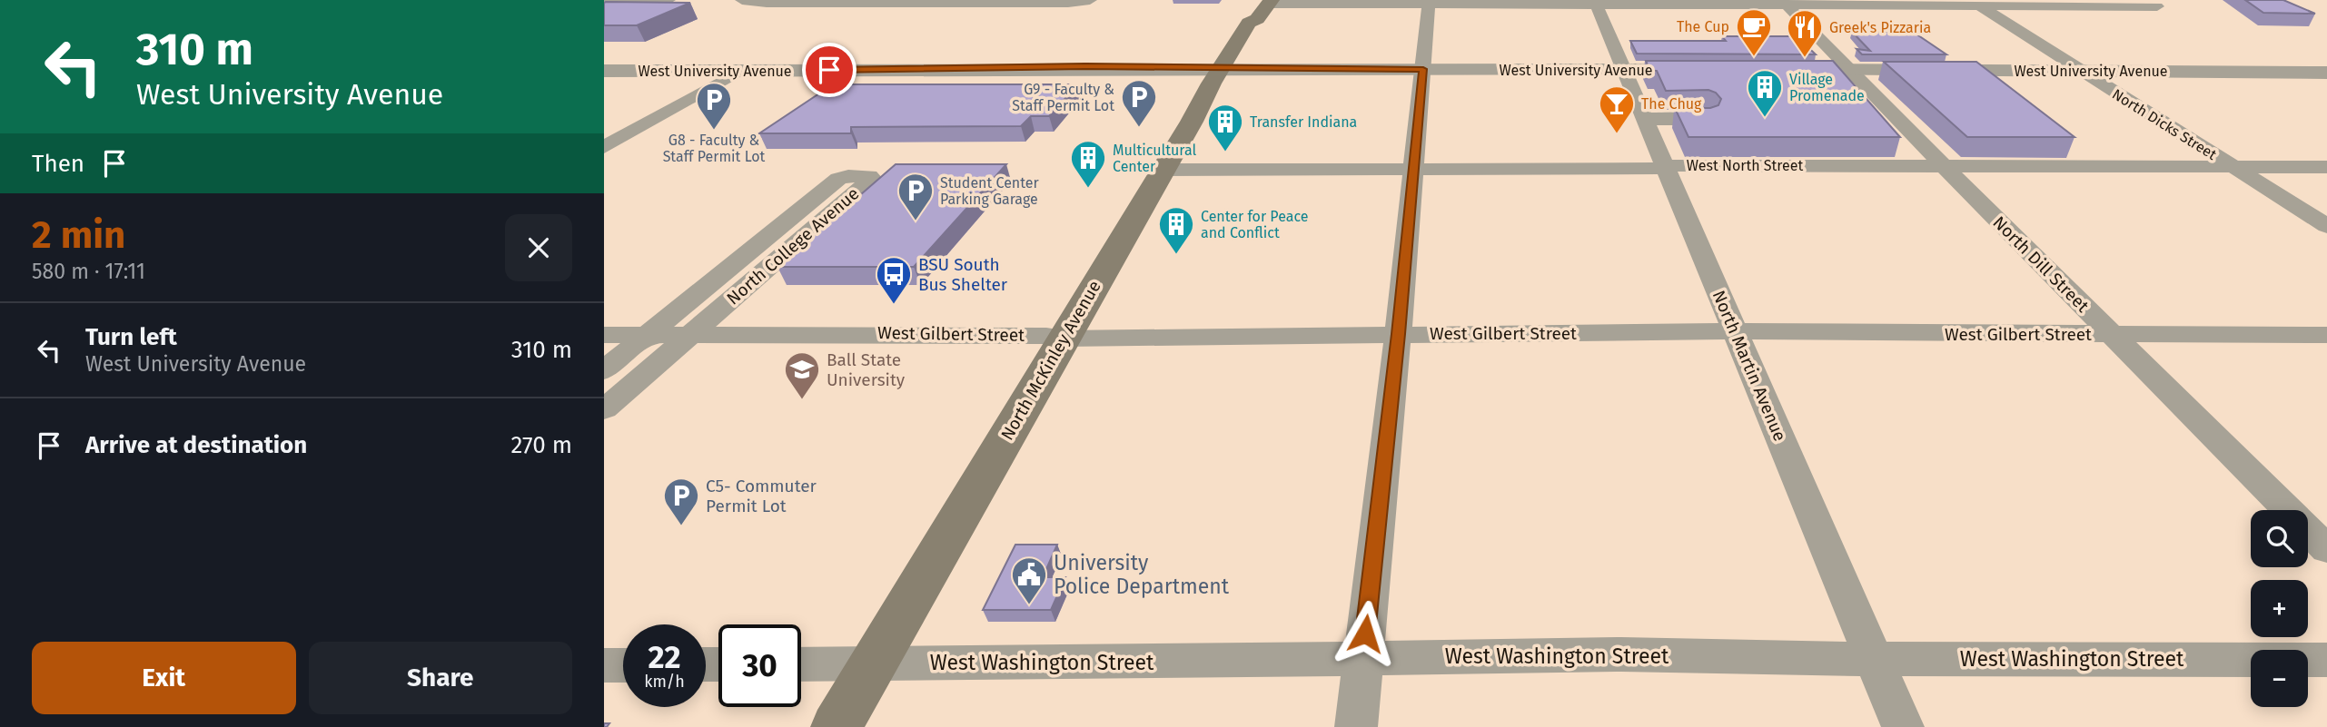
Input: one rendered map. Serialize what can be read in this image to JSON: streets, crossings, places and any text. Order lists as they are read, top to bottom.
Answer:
{
  "streets": {
    "main road": ["North McKinley Avenue"],
    "street": [
      "West University Avenue",
      "North Dicks Street",
      "West North Street",
      "North College Avenue",
      "North Dill Street",
      "West Gilbert Street",
      "North Martin Avenue",
      "West Washington Street"
    ]
  },
  "crossings": [
    ["West University Avenue", "North Dicks Street"],
    ["West University Avenue", "North Dill Street"],
    ["West University Avenue", "North McKinley Avenue"],
    ["West University Avenue", "North Martin Avenue"],
    ["North Dicks Street", "West North Street"],
    ["West North Street", "North Dill Street"],
    ["West North Street", "North McKinley Avenue"],
    ["West North Street", "North Martin Avenue"],
    ["North College Avenue", "West Gilbert Street"],
    ["North Dill Street", "West Gilbert Street"],
    ["West Gilbert Street", "North McKinley Avenue"],
    ["West Gilbert Street", "North Martin Avenue"],
    ["North McKinley Avenue", "West Washington Street"],
    ["North Martin Avenue", "West Washington Street"]
  ],
  "places": {
    "cafe": ["The Cup"],
    "restaurant": ["Greek's Pizzaria"],
    "building": [
      "Village Promenade",
      "Transfer Indiana",
      "Multicultural Center",
      "Center for Peace and Conflict"
    ],
    "parking": [
      "G9 - Faculty & Staff Permit Lot",
      "G8 - Faculty & Staff Permit Lot",
      "Student Center Parking Garage",
      "C5- Commuter Permit Lot"
    ],
    "bar": ["The Chug"],
    "bus stop": ["BSU South Bus Shelter"],
    "school or university": ["Ball State University"],
    "public building": ["University Police Department"]
  },
  "page": {
    "turn": ["310 m", "West University Avenue"],
    "then": "Then",
    "heading": ["2 min", "580 m · 17:11"],
    "list": [
      {
        "name": "Turn left",
        "note": "West University Avenue",
        "value": "310 m"
      },
      {
        "name": "Arrive at destination",
        "value": "270 m"
      }
    ],
    "map_buttons": ["+", "−"],
    "speed": "22 km/h",
    "limit": "30",
    "buttons": ["Exit", "Share"]
  }
}
